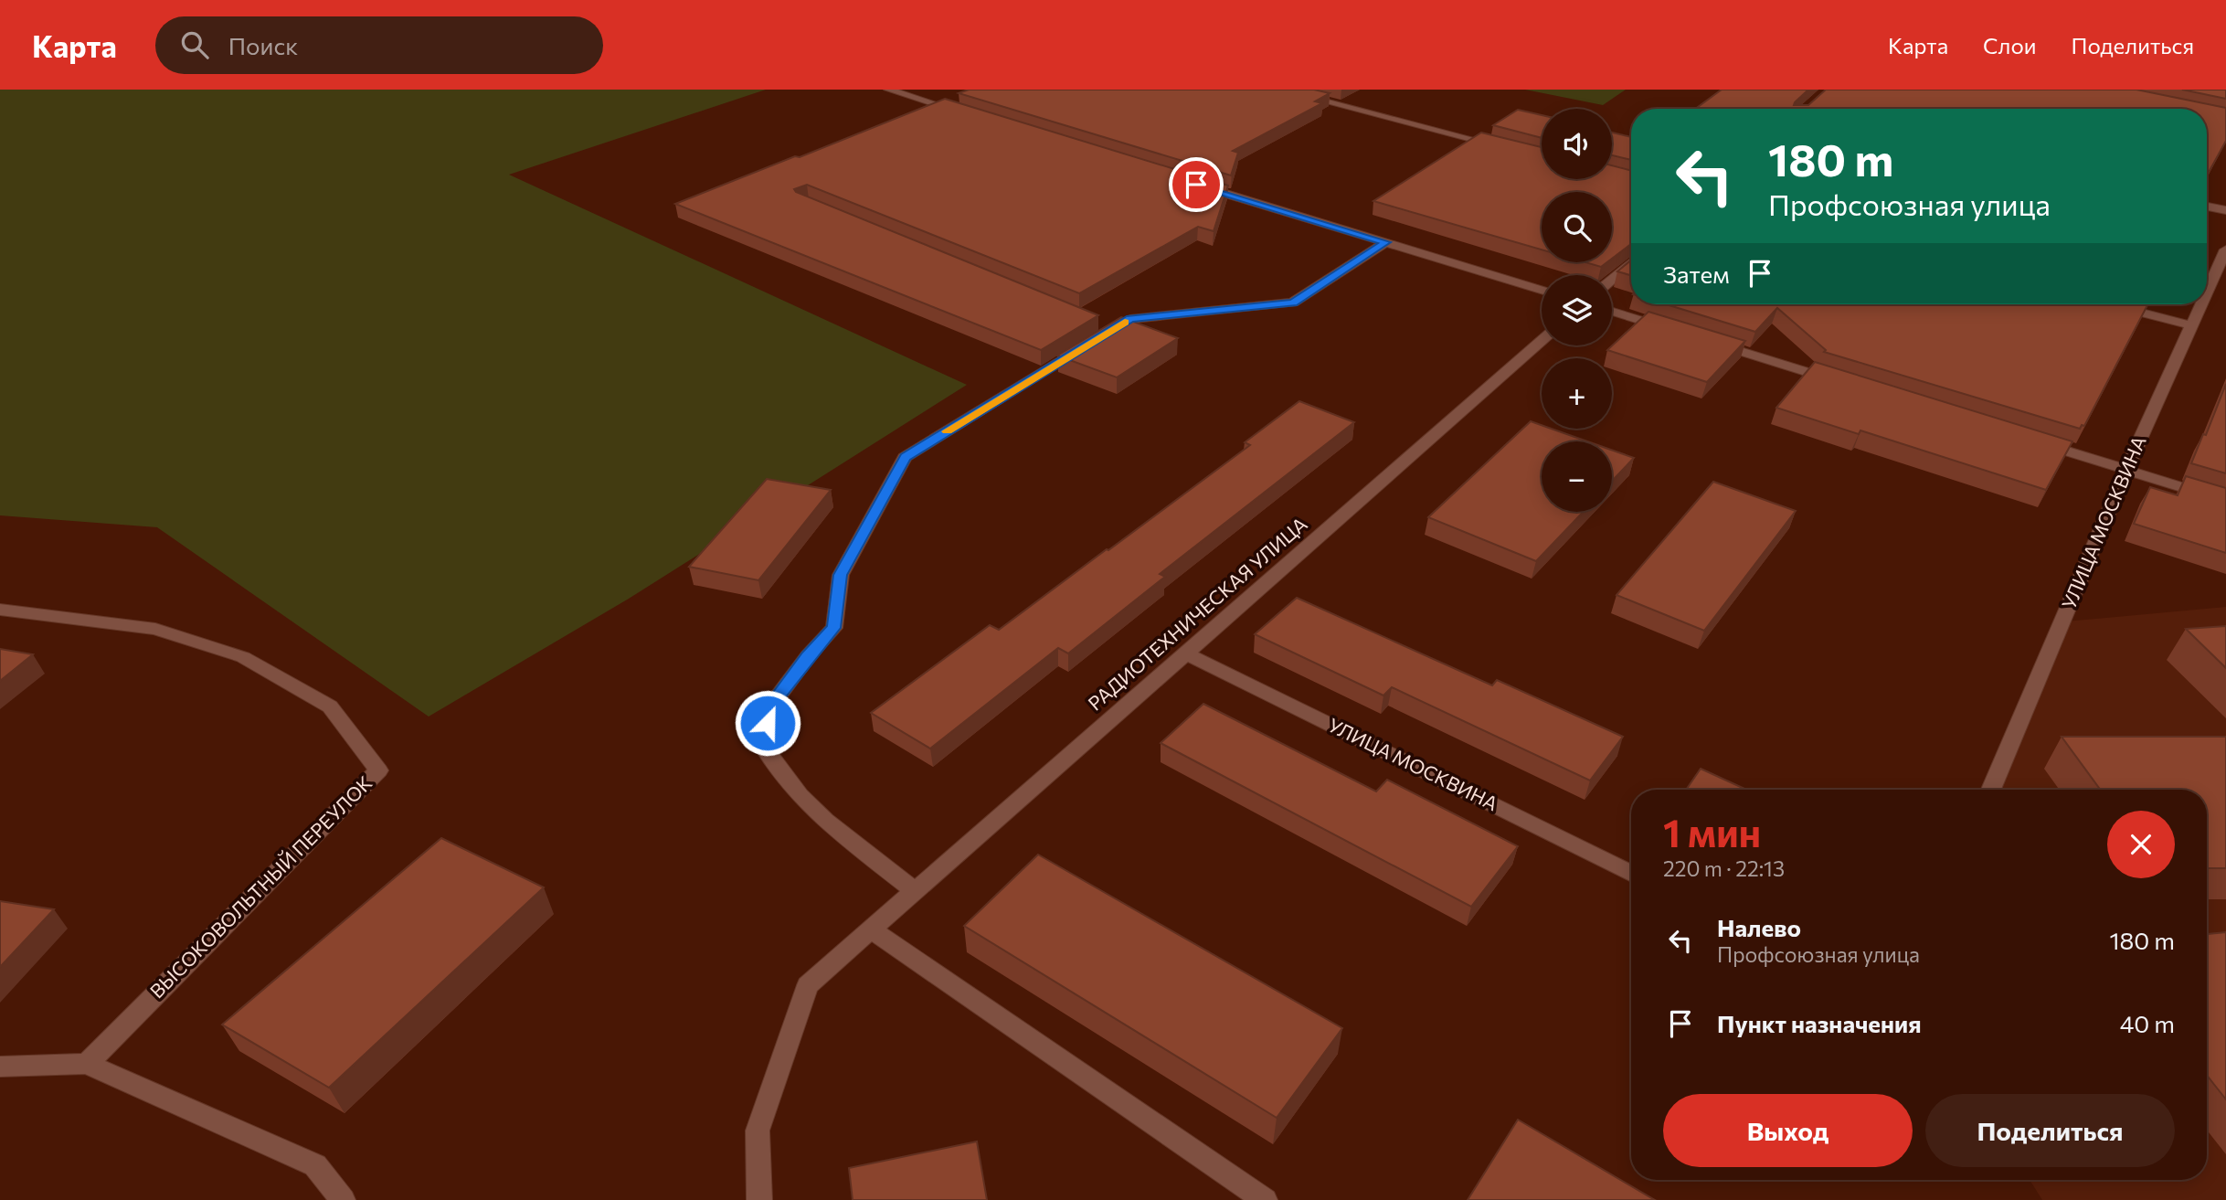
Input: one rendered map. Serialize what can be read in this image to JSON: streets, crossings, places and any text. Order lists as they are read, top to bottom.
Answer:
{
  "streets": {
    "street": ["УЛИЦА МОСКВИНА", "РАДИОТЕХНИЧЕСКАЯ УЛИЦА", "ВЫСОКОВОЛЬТНЫЙ ПЕРЕУЛОК"]
  },
  "crossings": [
    ["УЛИЦА МОСКВИНА", "РАДИОТЕХНИЧЕСКАЯ УЛИЦА"]
  ],
  "page": {
    "header": "Карта",
    "search": "Поиск",
    "nav": ["Карта", "Слои", "Поделиться"],
    "map_buttons": ["+", "−"],
    "turn": ["180 m", "Профсоюзная улица"],
    "then": "Затем",
    "heading": ["1 мин", "220 m · 22:13"],
    "list": [
      {
        "name": "Налево",
        "note": "Профсоюзная улица",
        "value": "180 m"
      },
      {
        "name": "Пункт назначения",
        "value": "40 m"
      }
    ],
    "buttons": ["Выход", "Поделиться"]
  }
}
